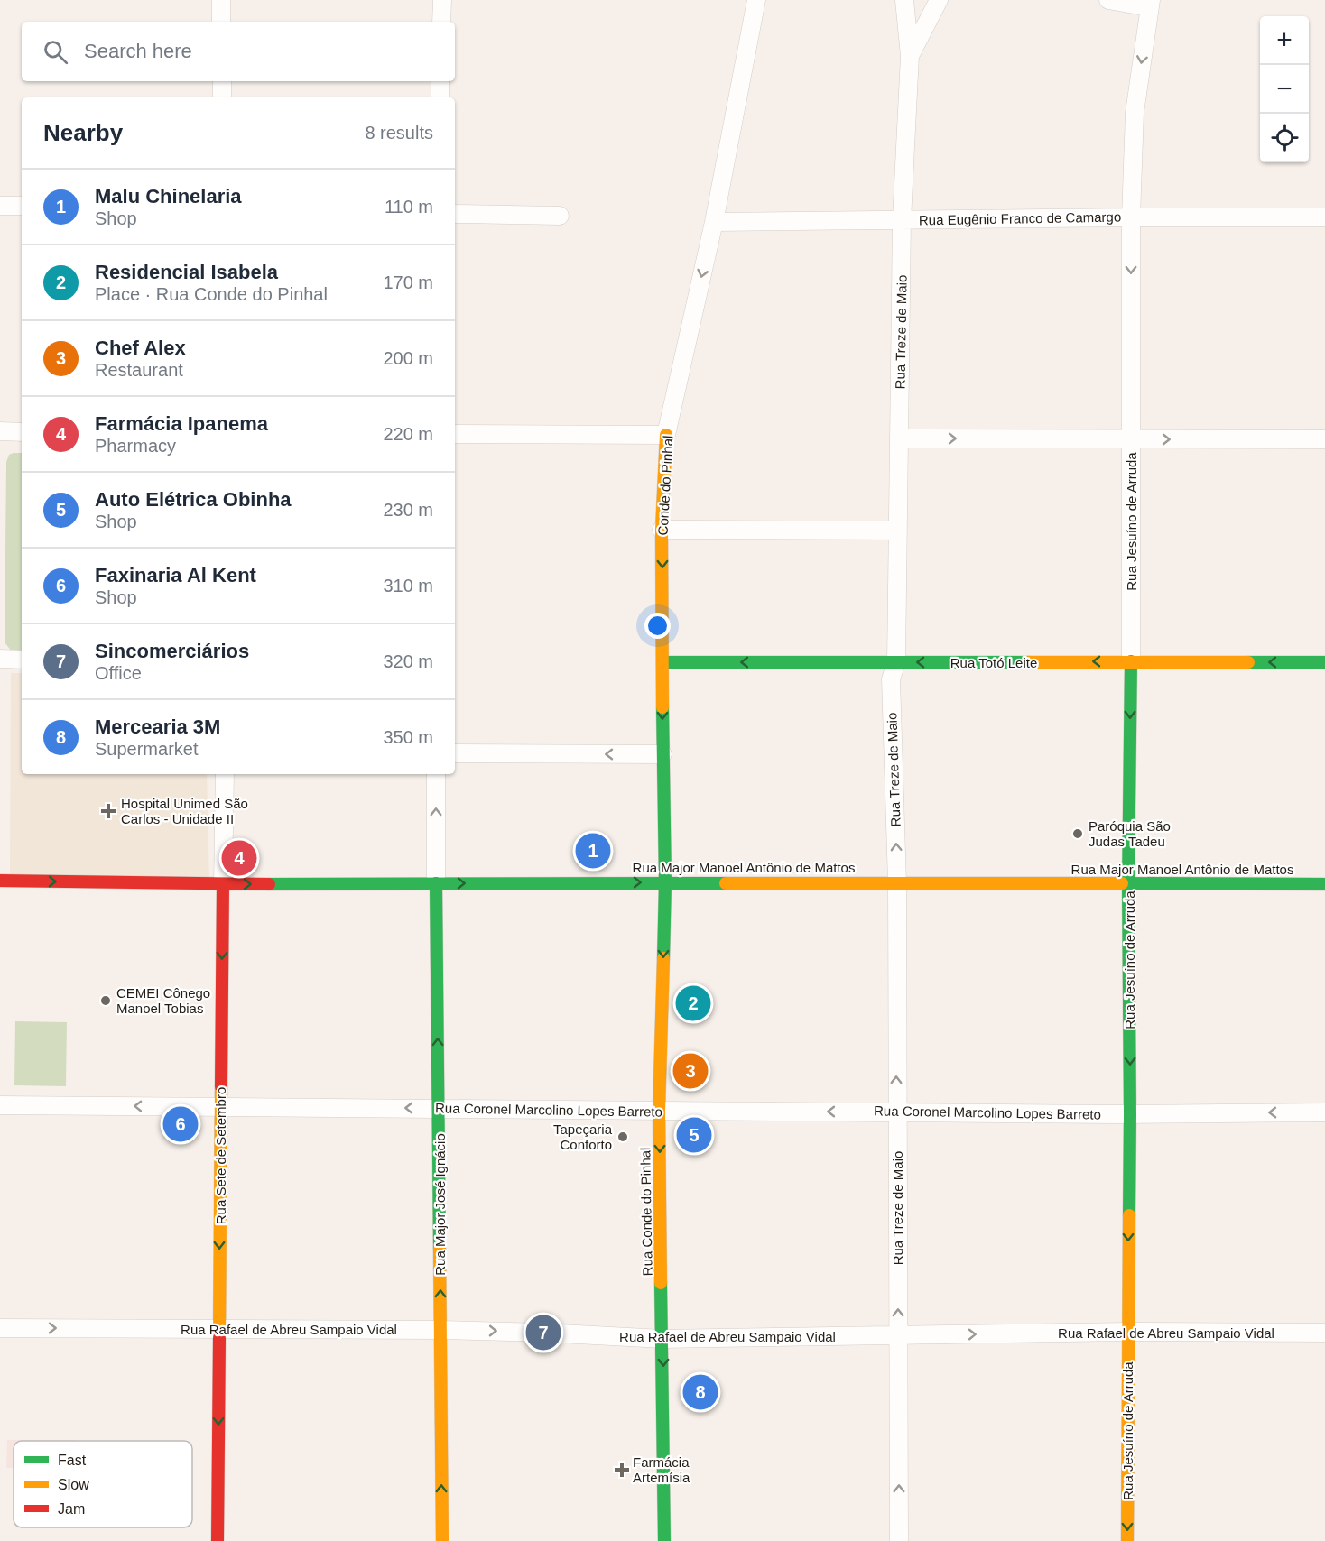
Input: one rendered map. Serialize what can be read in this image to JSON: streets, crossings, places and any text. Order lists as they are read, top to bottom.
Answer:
{
  "streets": {
    "street": [
      "Rua Eugênio Franco de Camargo",
      "Rua Treze de Maio",
      "Conde do Pinhal",
      "Rua Jesuíno de Arruda",
      "Rua Totó Leite",
      "Rua Major Manoel Antônio de Mattos",
      "Rua Coronel Marcolino Lopes Barreto",
      "Rua Sete de Setembro",
      "Rua Major José Ignácio",
      "Rua Conde do Pinhal",
      "Rua Rafael de Abreu Sampaio Vidal"
    ]
  },
  "crossings": [
    ["Rua Eugênio Franco de Camargo", "Rua Treze de Maio"],
    ["Rua Eugênio Franco de Camargo", "Conde do Pinhal"],
    ["Rua Eugênio Franco de Camargo", "Rua Jesuíno de Arruda"],
    ["Rua Treze de Maio", "Rua Totó Leite"],
    ["Rua Treze de Maio", "Rua Major Manoel Antônio de Mattos"],
    ["Rua Treze de Maio", "Rua Coronel Marcolino Lopes Barreto"],
    ["Rua Treze de Maio", "Rua Rafael de Abreu Sampaio Vidal"],
    ["Conde do Pinhal", "Rua Totó Leite"],
    ["Conde do Pinhal", "Rua Major Manoel Antônio de Mattos"],
    ["Conde do Pinhal", "Rua Conde do Pinhal"],
    ["Rua Jesuíno de Arruda", "Rua Totó Leite"],
    ["Rua Jesuíno de Arruda", "Rua Major Manoel Antônio de Mattos"],
    ["Rua Jesuíno de Arruda", "Rua Coronel Marcolino Lopes Barreto"],
    ["Rua Jesuíno de Arruda", "Rua Rafael de Abreu Sampaio Vidal"],
    ["Rua Major Manoel Antônio de Mattos", "Rua Sete de Setembro"],
    ["Rua Major Manoel Antônio de Mattos", "Rua Major José Ignácio"],
    ["Rua Major Manoel Antônio de Mattos", "Rua Conde do Pinhal"],
    ["Rua Coronel Marcolino Lopes Barreto", "Rua Sete de Setembro"],
    ["Rua Coronel Marcolino Lopes Barreto", "Rua Major José Ignácio"],
    ["Rua Coronel Marcolino Lopes Barreto", "Rua Conde do Pinhal"],
    ["Rua Sete de Setembro", "Rua Rafael de Abreu Sampaio Vidal"],
    ["Rua Major José Ignácio", "Rua Rafael de Abreu Sampaio Vidal"],
    ["Rua Conde do Pinhal", "Rua Rafael de Abreu Sampaio Vidal"]
  ],
  "one_way": [
    "Rua Treze de Maio",
    "Conde do Pinhal",
    "Rua Jesuíno de Arruda",
    "Rua Totó Leite",
    "Rua Major Manoel Antônio de Mattos",
    "Rua Coronel Marcolino Lopes Barreto",
    "Rua Sete de Setembro",
    "Rua Major José Ignácio",
    "Rua Conde do Pinhal",
    "Rua Rafael de Abreu Sampaio Vidal"
  ],
  "places": {
    "health": ["Hospital Unimed São Carlos - Unidade II", "Farmácia Artemísia"],
    "other": ["Paróquia São Judas Tadeu", "CEMEI Cônego Manoel Tobias", "Tapeçaria Conforto"]
  },
  "legend": ["Fast", "Slow", "Jam"],
  "page": {
    "map_buttons": ["+", "−"],
    "search": "Search here",
    "heading": ["Nearby", "8 results"],
    "list": [
      {
        "mark": "1",
        "name": "Malu Chinelaria",
        "note": "Shop",
        "value": "110 m"
      },
      {
        "mark": "2",
        "name": "Residencial Isabela",
        "note": "Place · Rua Conde do Pinhal",
        "value": "170 m"
      },
      {
        "mark": "3",
        "name": "Chef Alex",
        "note": "Restaurant",
        "value": "200 m"
      },
      {
        "mark": "4",
        "name": "Farmácia Ipanema",
        "note": "Pharmacy",
        "value": "220 m"
      },
      {
        "mark": "5",
        "name": "Auto Elétrica Obinha",
        "note": "Shop",
        "value": "230 m"
      },
      {
        "mark": "6",
        "name": "Faxinaria Al Kent",
        "note": "Shop",
        "value": "310 m"
      },
      {
        "mark": "7",
        "name": "Sincomerciários",
        "note": "Office",
        "value": "320 m"
      },
      {
        "mark": "8",
        "name": "Mercearia 3M",
        "note": "Supermarket",
        "value": "350 m"
      }
    ],
    "pins": [
      "1",
      "4",
      "2",
      "3",
      "6",
      "5",
      "7",
      "8"
    ]
  }
}
